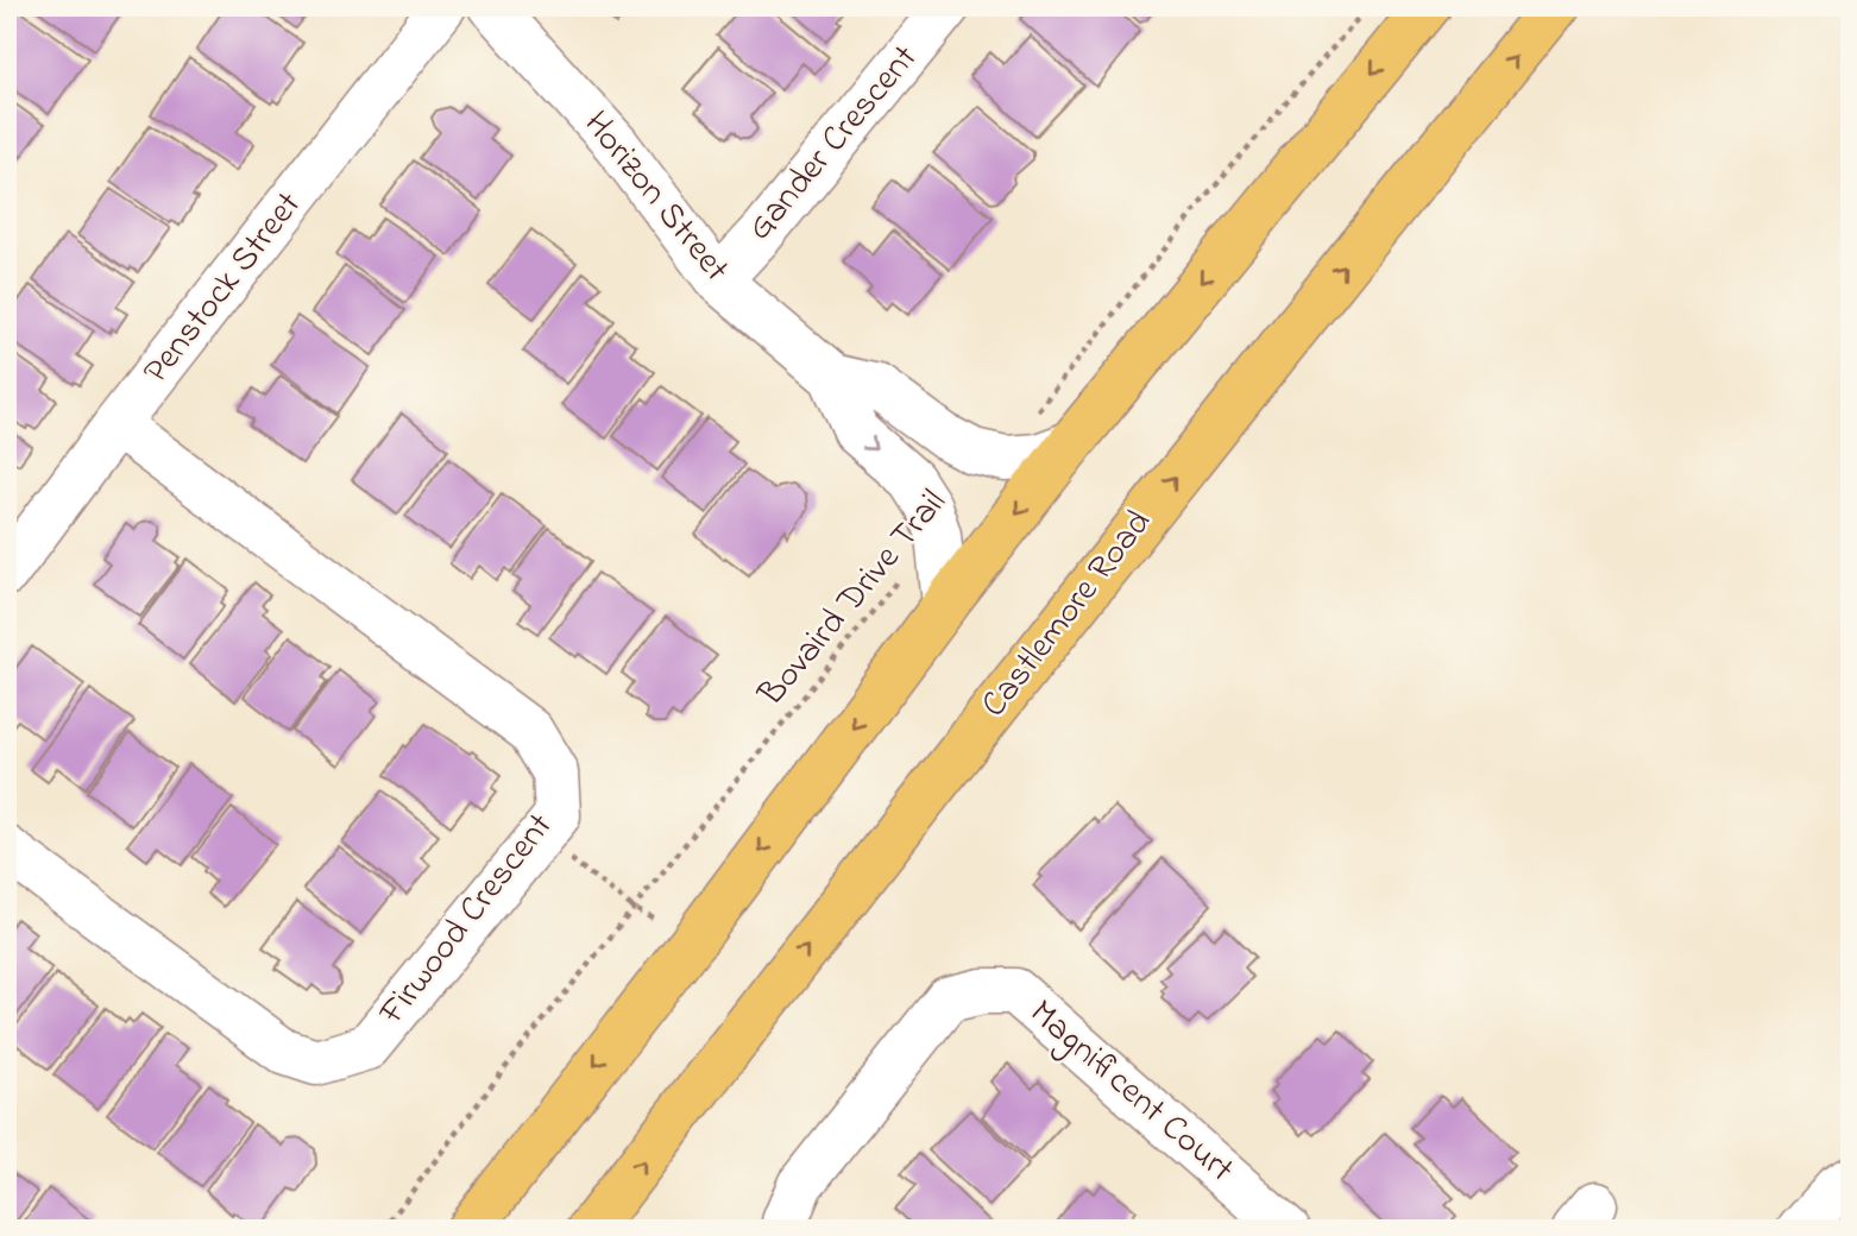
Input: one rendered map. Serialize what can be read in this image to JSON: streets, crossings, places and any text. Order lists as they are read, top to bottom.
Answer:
{
  "streets": {
    "main road": ["Castlemore Road"],
    "street": [
      "Gander Crescent",
      "Horizon Street",
      "Penstock Street",
      "Firwood Crescent",
      "Magnificent Court"
    ],
    "path": ["Bovaird Drive Trail"]
  },
  "crossings": [
    ["Gander Crescent", "Horizon Street"],
    ["Horizon Street", "Bovaird Drive Trail"],
    ["Penstock Street", "Firwood Crescent"]
  ]
}
